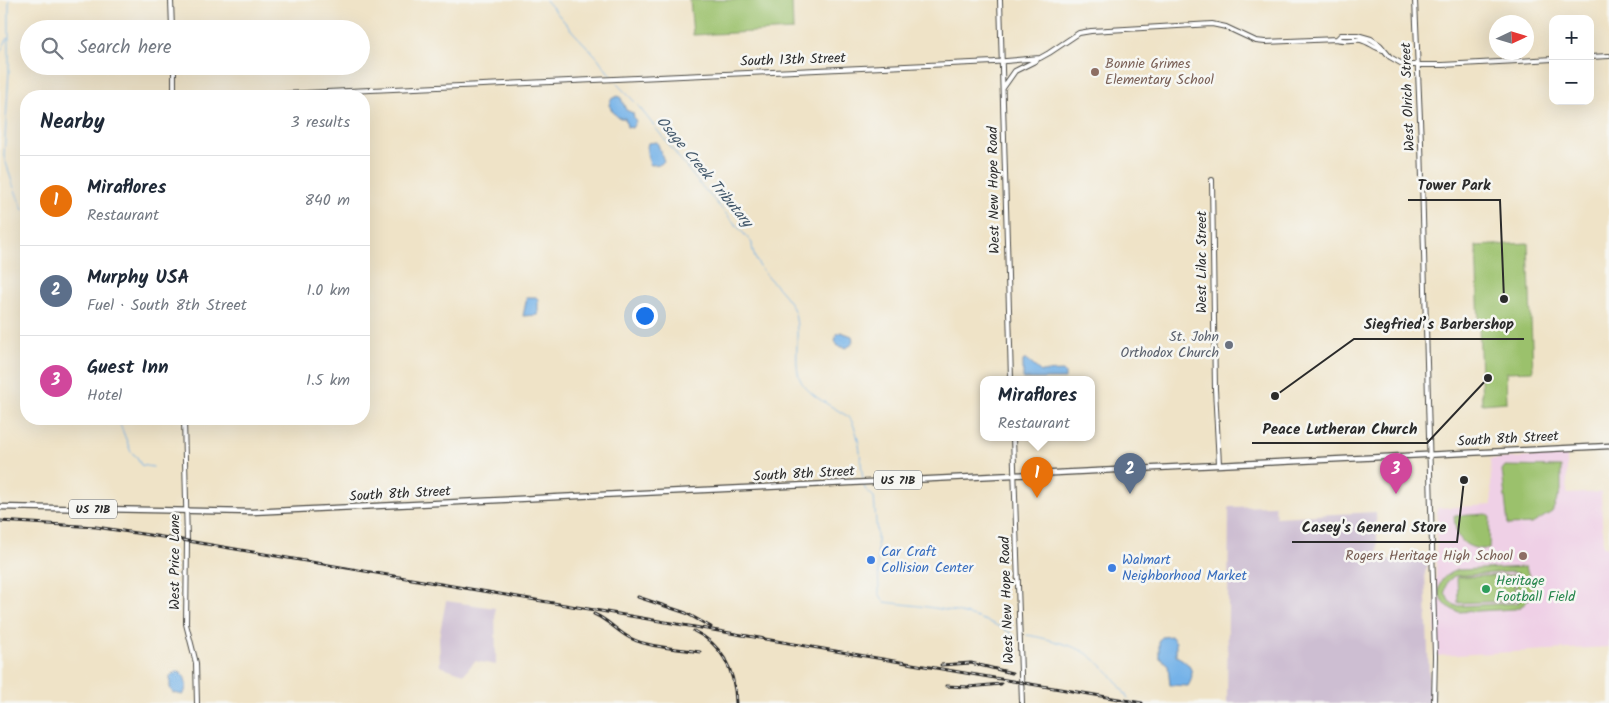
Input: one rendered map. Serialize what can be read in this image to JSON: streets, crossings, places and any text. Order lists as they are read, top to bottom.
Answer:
{
  "streets": {
    "main road": ["South 8th Street", "US 71B"],
    "street": [
      "South 13th Street",
      "West Olrich Street",
      "West New Hope Road",
      "West Lilac Street",
      "West Price Lane"
    ]
  },
  "crossings": [
    ["South 13th Street", "West Olrich Street"],
    ["South 13th Street", "West New Hope Road"],
    ["West Olrich Street", "South 8th Street"],
    ["West New Hope Road", "South 8th Street"],
    ["West Lilac Street", "South 8th Street"],
    ["South 8th Street", "West Price Lane"]
  ],
  "water": ["Osage Creek Tributary"],
  "places": [
    "Bonnie Grimes Elementary School",
    "Tower Park",
    "St. John Orthodox Church",
    "Peace Lutheran Church",
    "Siegfried’s Barbershop",
    "Casey's General Store",
    "Rogers Heritage High School",
    "Car Craft Collision Center",
    "Walmart Neighborhood Market",
    "Heritage Football Field"
  ],
  "north": "right",
  "page": {
    "map_buttons": ["+", "−"],
    "search": "Search here",
    "heading": ["Nearby", "3 results"],
    "list": [
      {
        "mark": "1",
        "name": "Miraflores",
        "note": "Restaurant",
        "value": "840 m"
      },
      {
        "mark": "2",
        "name": "Murphy USA",
        "note": "Fuel · South 8th Street",
        "value": "1.0 km"
      },
      {
        "mark": "3",
        "name": "Guest Inn",
        "note": "Hotel",
        "value": "1.5 km"
      }
    ],
    "popup": ["Miraflores", "Restaurant"],
    "pins": ["2", "3", "1"]
  }
}
